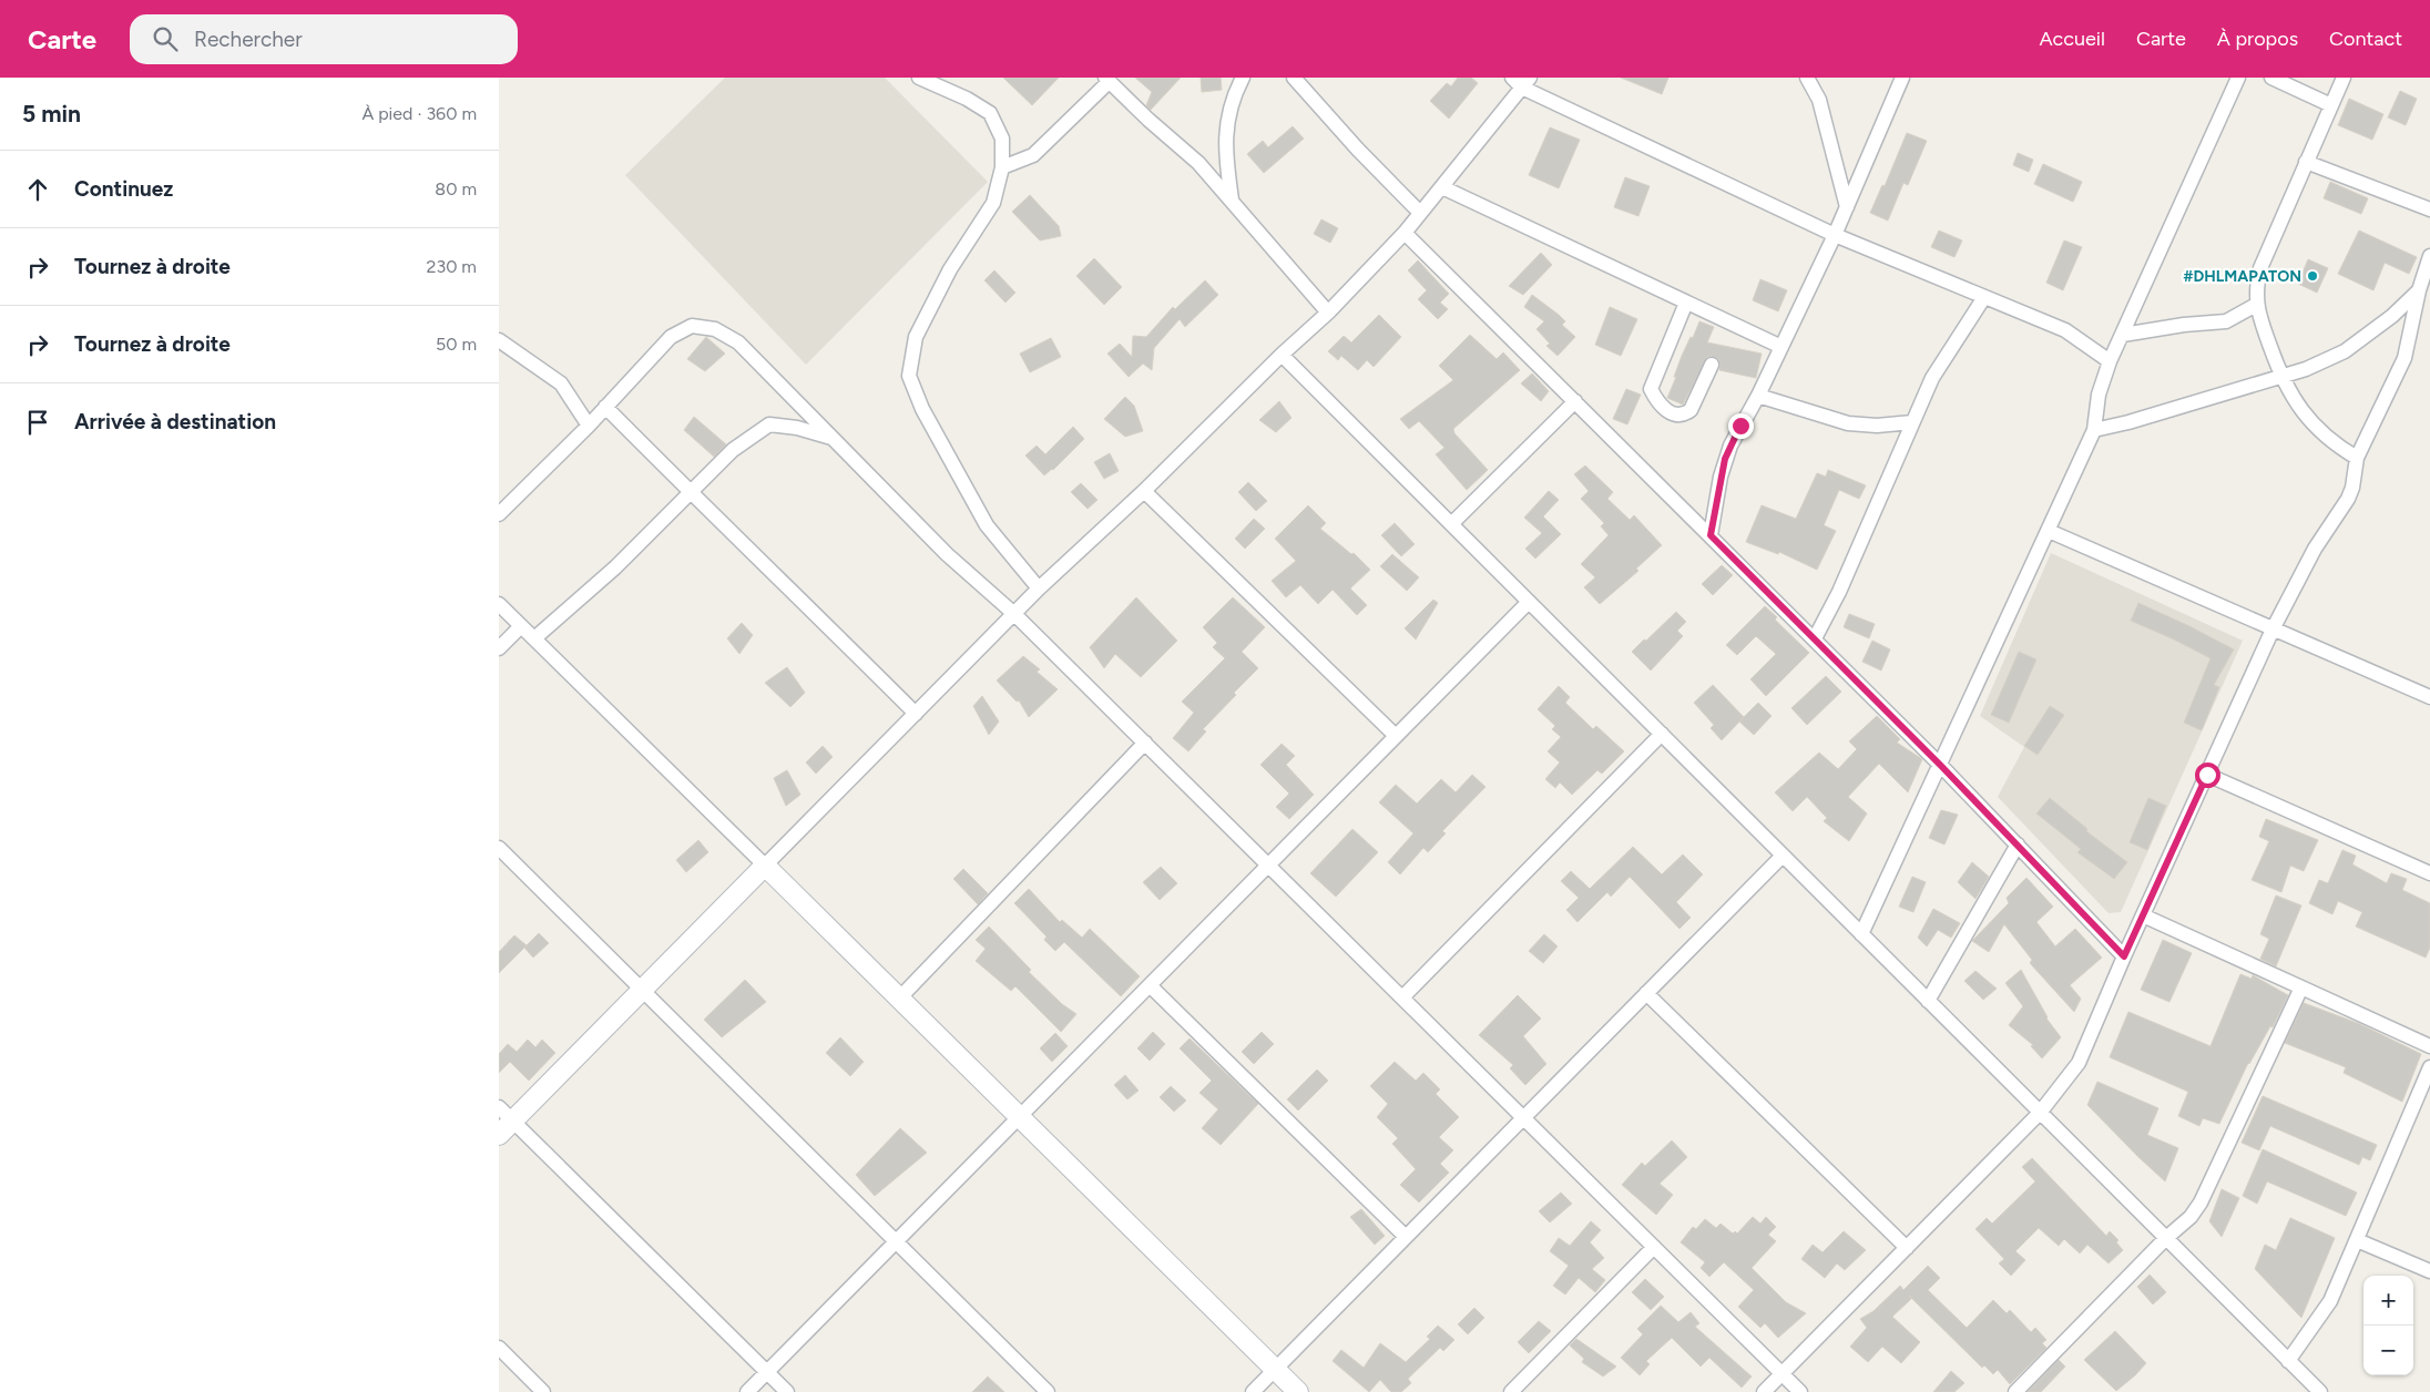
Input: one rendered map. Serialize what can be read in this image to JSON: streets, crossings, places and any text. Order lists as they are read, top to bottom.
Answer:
{
  "places": ["#DHLMAPATON"],
  "page": {
    "header": "Carte",
    "search": "Rechercher",
    "nav": [
      "Accueil",
      "Carte",
      "À propos",
      "Contact"
    ],
    "heading": ["5 min", "À pied · 360 m"],
    "list": [
      ["Continuez", "80 m"],
      ["Tournez à droite", "230 m"],
      ["Tournez à droite", "50 m"],
      "Arrivée à destination"
    ],
    "map_buttons": ["+", "−"]
  }
}
